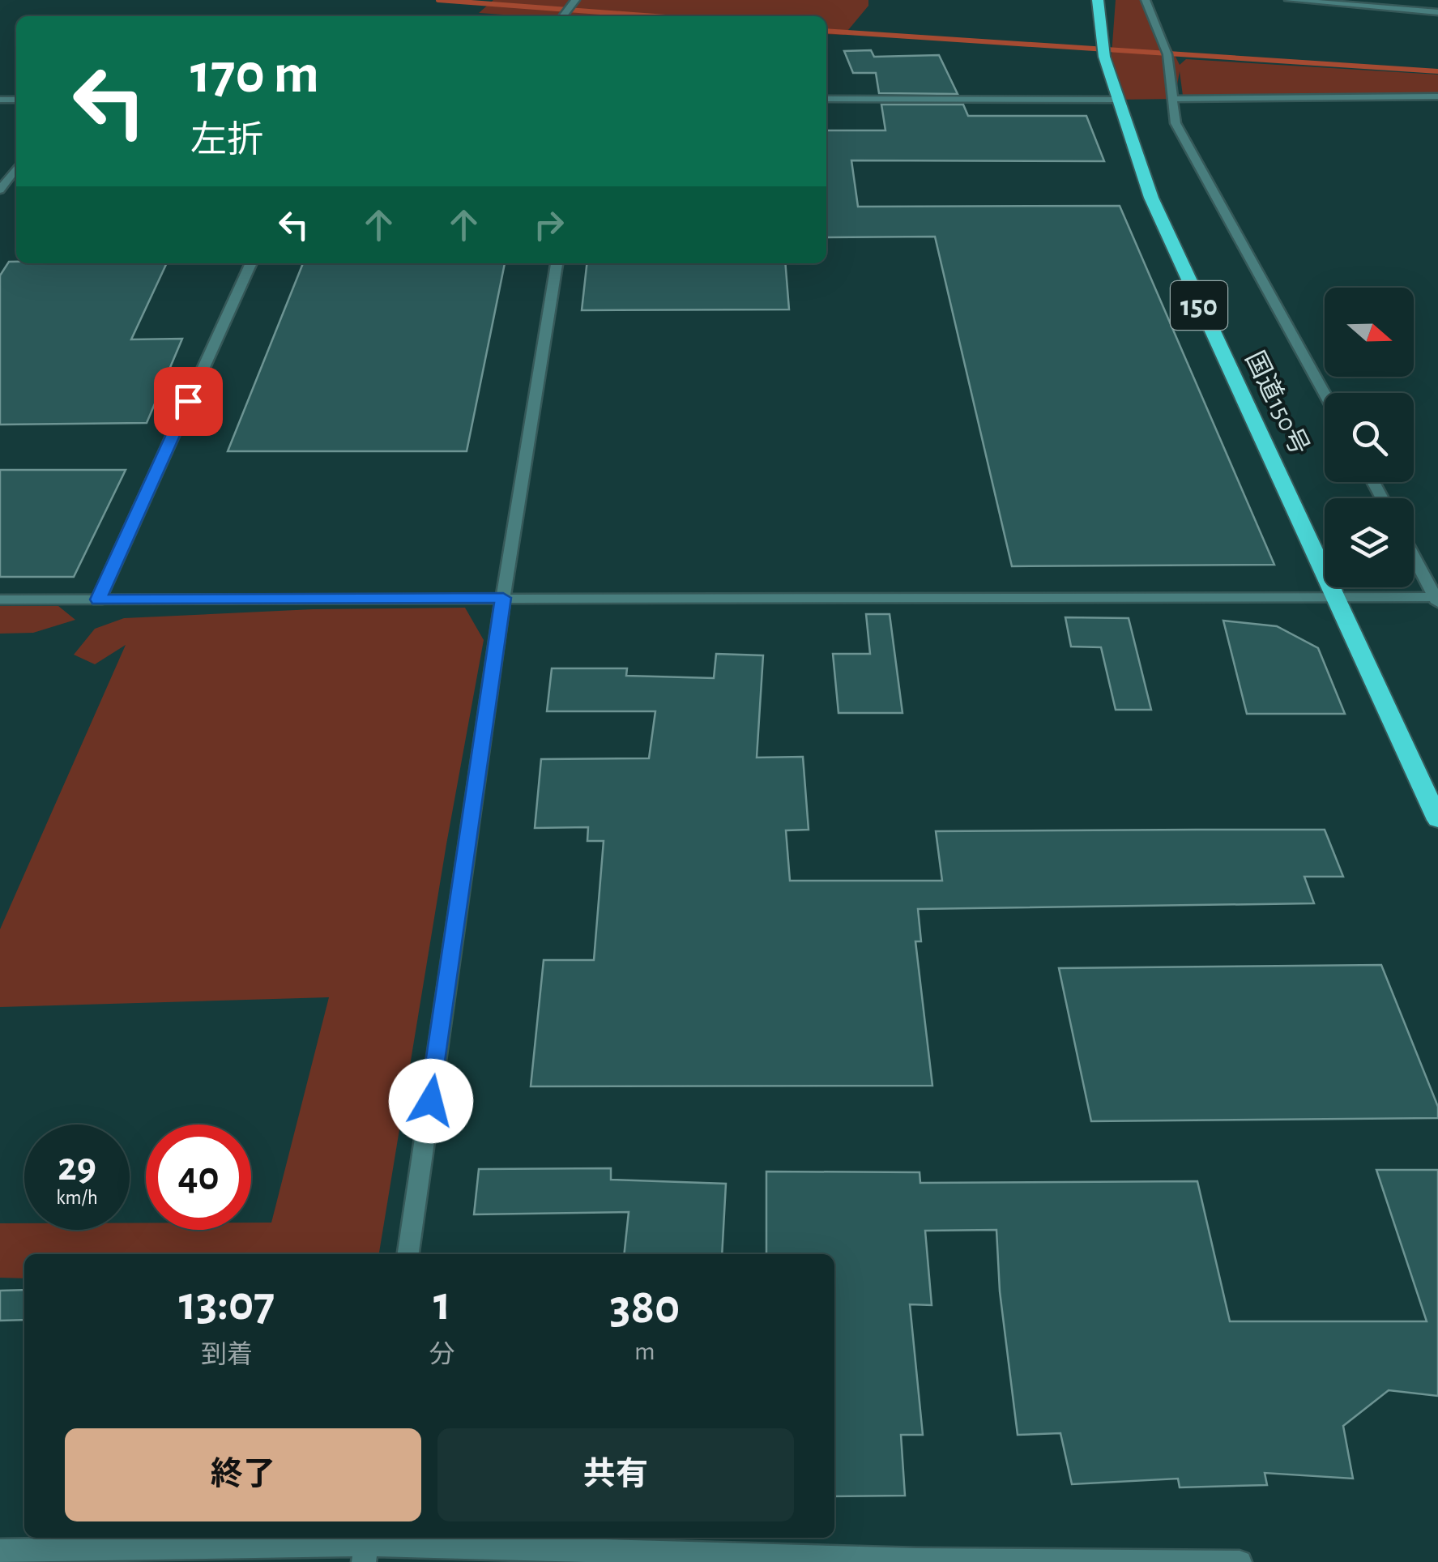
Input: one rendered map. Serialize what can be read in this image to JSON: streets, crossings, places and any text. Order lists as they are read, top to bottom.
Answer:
{
  "streets": {
    "highway": ["150", "国道150号"]
  },
  "north": "right",
  "page": {
    "turn": ["170 m", "左折"],
    "speed": "29 km/h",
    "limit": "40",
    "eta": [
      "13:07",
      "到着",
      "1",
      "分",
      "380",
      "m"
    ],
    "buttons": ["終了", "共有"]
  }
}
